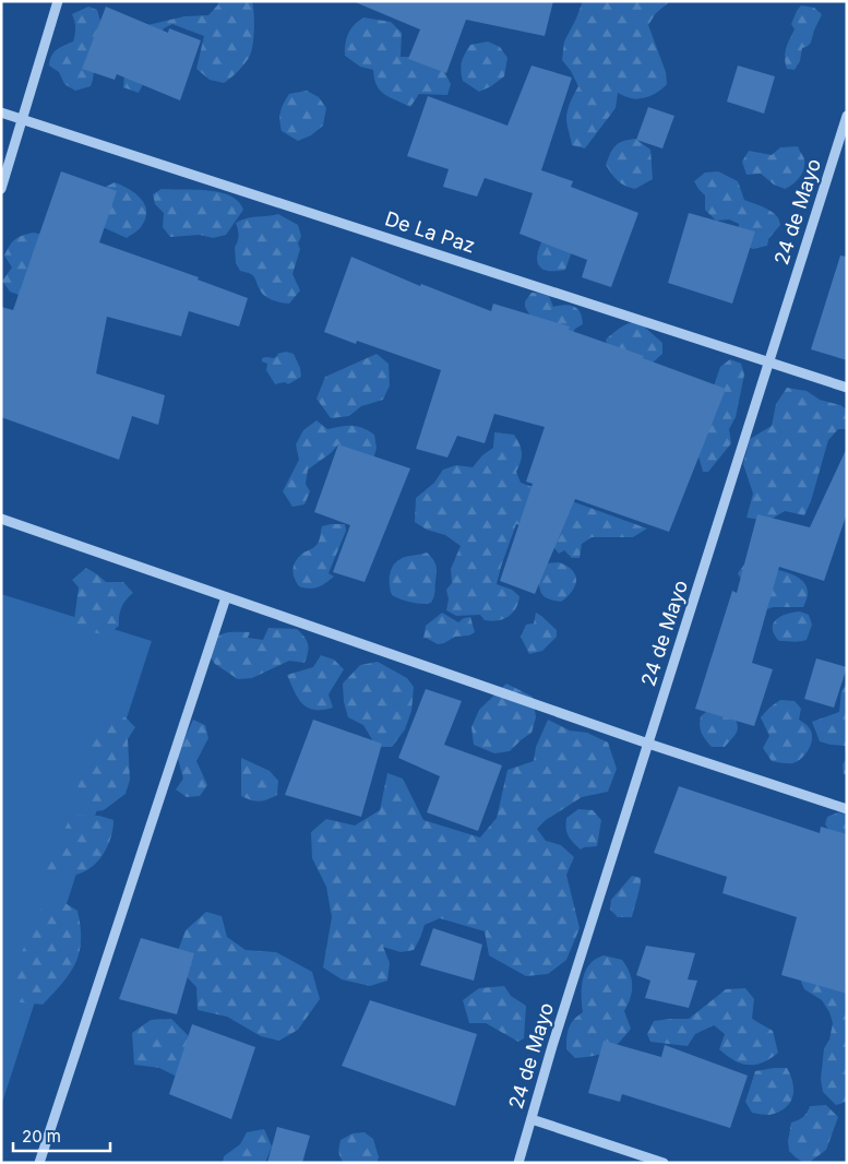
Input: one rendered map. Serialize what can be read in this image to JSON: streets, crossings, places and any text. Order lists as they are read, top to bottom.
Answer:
{
  "streets": {
    "street": ["24 de Mayo", "De La Paz"]
  },
  "crossings": [
    ["24 de Mayo", "De La Paz"]
  ],
  "scale_bar": "20 m"
}
